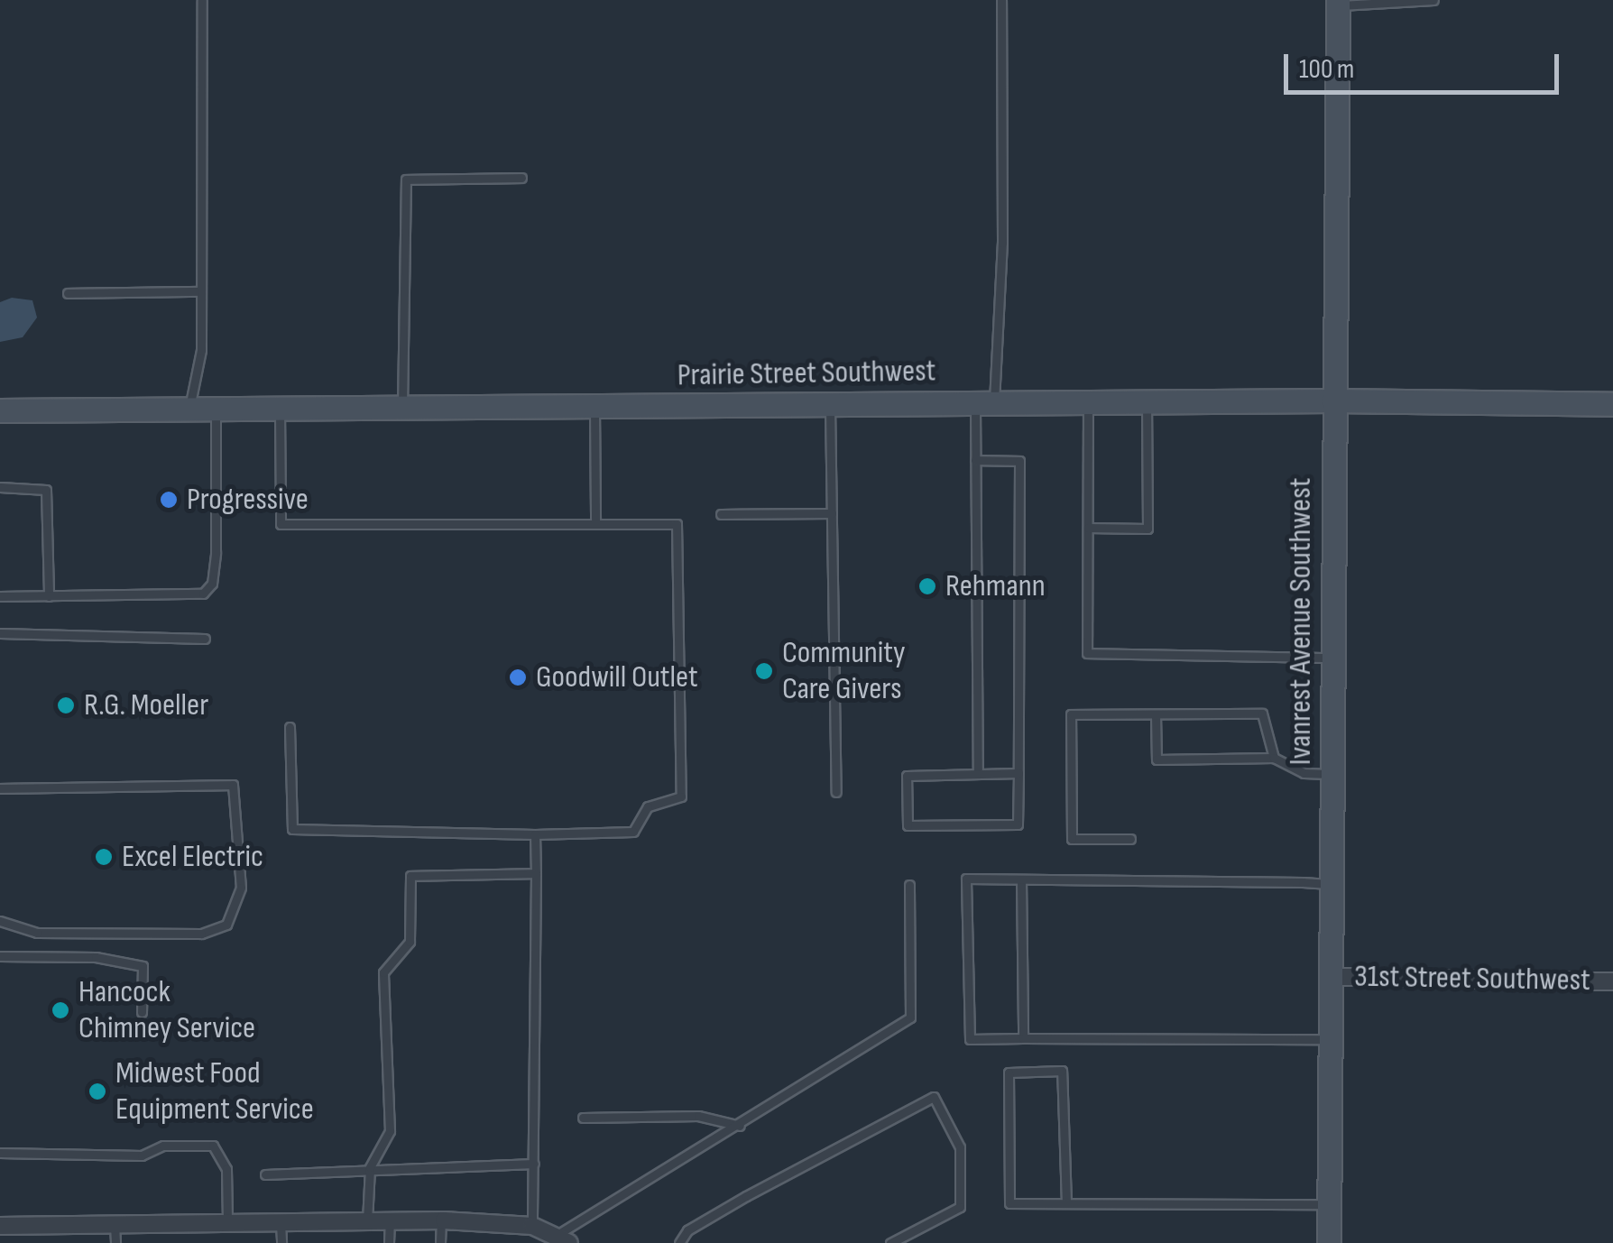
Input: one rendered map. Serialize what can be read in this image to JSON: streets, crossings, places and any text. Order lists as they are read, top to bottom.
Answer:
{
  "streets": {
    "street": ["Prairie Street Southwest", "Ivanrest Avenue Southwest", "31st Street Southwest"]
  },
  "crossings": [
    ["Prairie Street Southwest", "Ivanrest Avenue Southwest"],
    ["Ivanrest Avenue Southwest", "31st Street Southwest"]
  ],
  "places": [
    "Progressive",
    "Rehmann",
    "Community Care Givers",
    "Goodwill Outlet",
    "R.G. Moeller",
    "Excel Electric",
    "Hancock Chimney Service",
    "Midwest Food Equipment Service"
  ],
  "scale_bar": "100 m"
}
